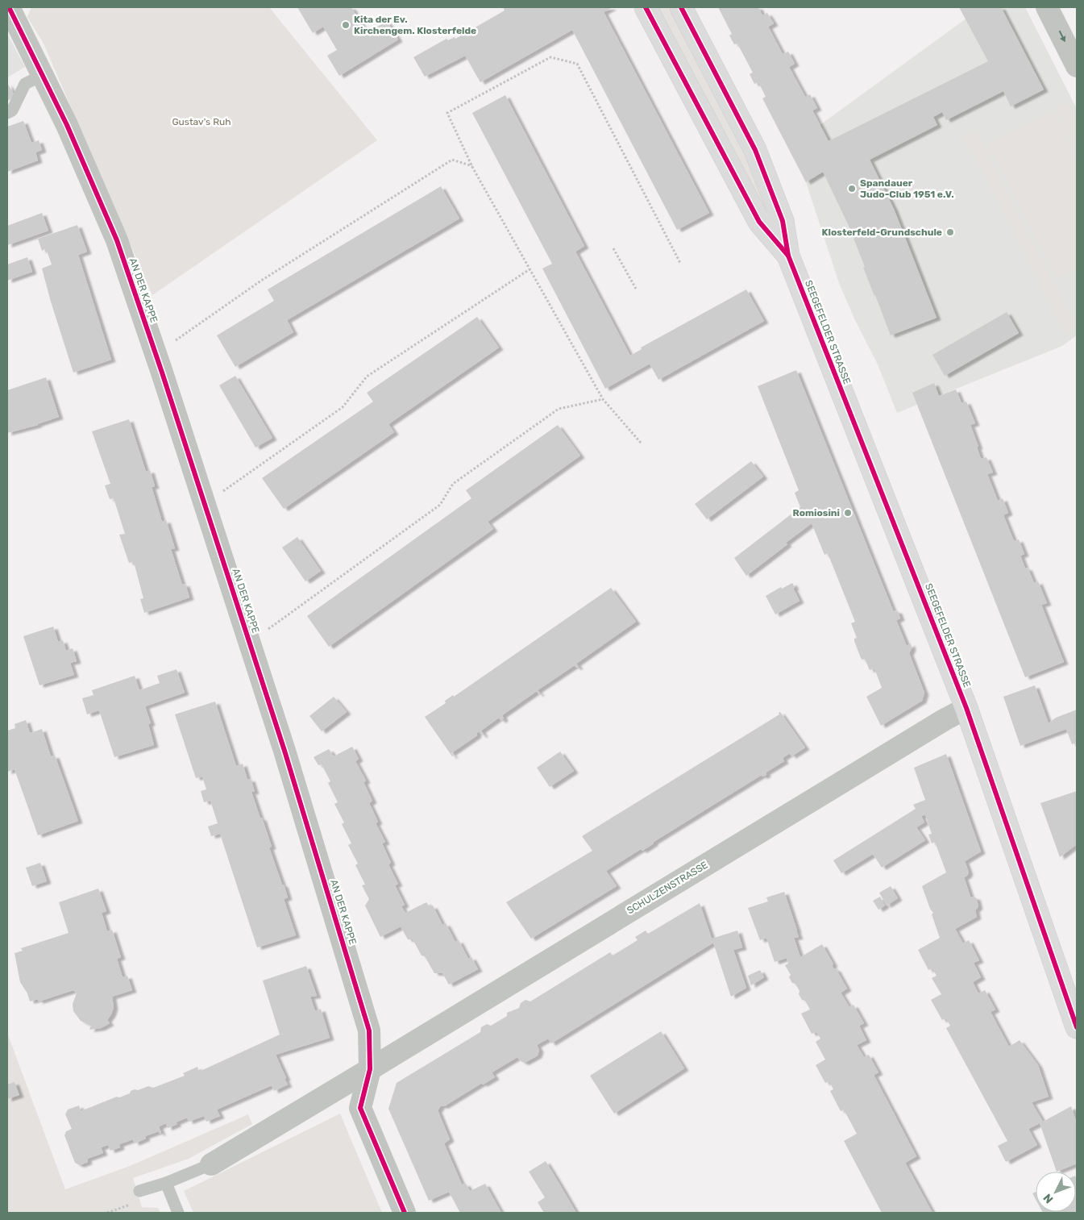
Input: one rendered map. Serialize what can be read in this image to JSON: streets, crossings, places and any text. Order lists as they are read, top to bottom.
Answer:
{
  "streets": {
    "street": ["AN DER KAPPE", "SEEGEFELDER STRASSE", "SCHULZENSTRASSE"]
  },
  "crossings": [
    ["AN DER KAPPE", "SCHULZENSTRASSE"],
    ["SEEGEFELDER STRASSE", "SCHULZENSTRASSE"]
  ],
  "parks": ["Gustav's Ruh"],
  "places": [
    "Kita der Ev. Kirchengem. Klosterfelde",
    "Spandauer Judo-Club 1951 e.V.",
    "Klosterfeld-Grundschule",
    "Romiosini"
  ],
  "north": "bottom left"
}
